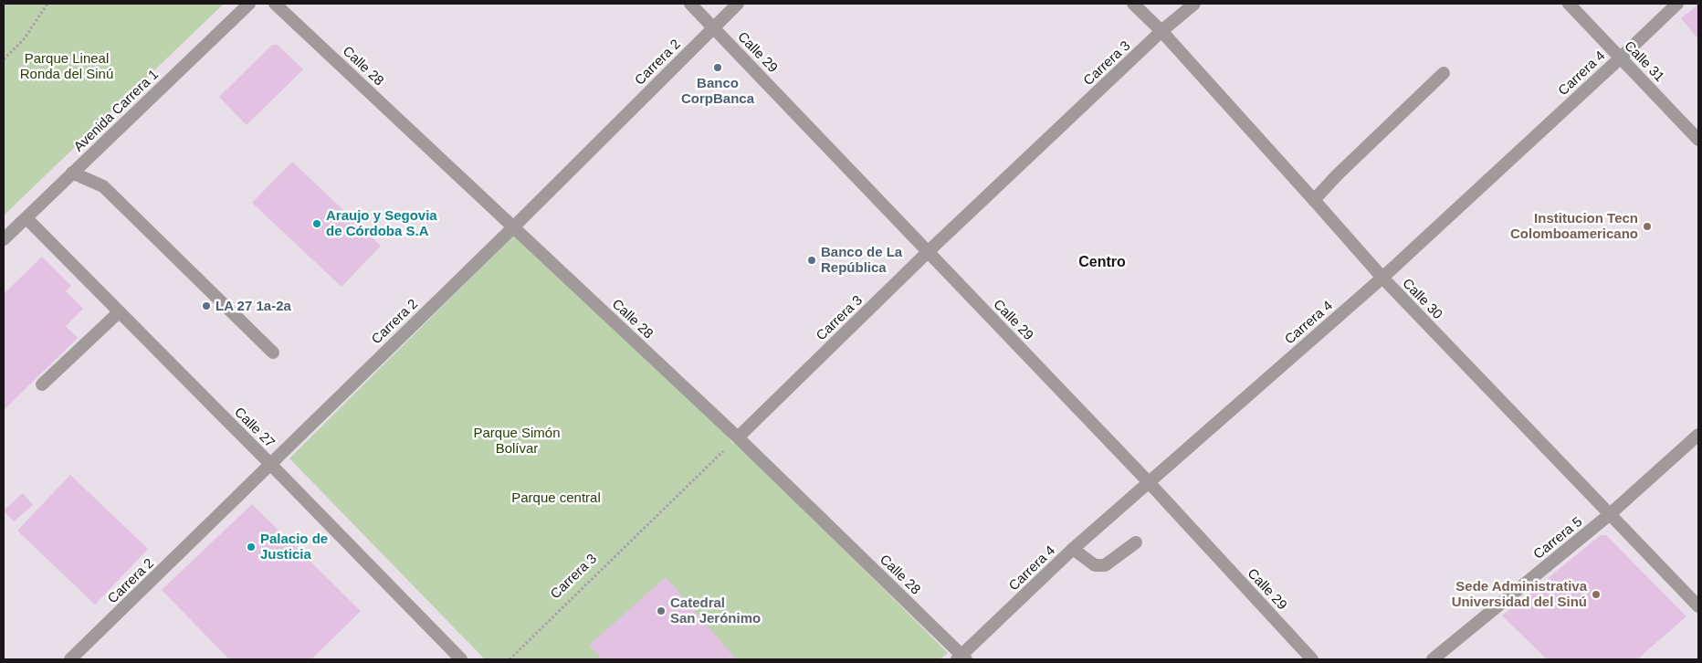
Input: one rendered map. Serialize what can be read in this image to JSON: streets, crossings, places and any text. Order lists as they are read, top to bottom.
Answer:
{
  "streets": {
    "street": [
      "Calle 29",
      "Calle 31",
      "Carrera 2",
      "Carrera 3",
      "Calle 28",
      "Carrera 4",
      "Avenida Carrera 1",
      "Calle 30",
      "Calle 27",
      "Carrera 5"
    ]
  },
  "crossings": [
    ["Calle 29", "Carrera 2"],
    ["Calle 29", "Carrera 3"],
    ["Calle 29", "Carrera 4"],
    ["Calle 31", "Carrera 4"],
    ["Carrera 2", "Calle 28"],
    ["Carrera 2", "Calle 27"],
    ["Carrera 3", "Calle 28"],
    ["Carrera 3", "Calle 30"],
    ["Calle 28", "Carrera 4"],
    ["Carrera 4", "Calle 30"],
    ["Avenida Carrera 1", "Calle 27"],
    ["Calle 30", "Carrera 5"]
  ],
  "districts": ["Centro"],
  "parks": ["Parque Lineal Ronda del Sinú", "Parque Simón Bolívar", "Parque central"],
  "places": [
    "Banco CorpBanca",
    "Araujo y Segovia de Córdoba S.A",
    "Institucion Tecn Colomboamericano",
    "Banco de La República",
    "LA 27 1a-2a",
    "Palacio de Justicia",
    "Sede Administrativa Universidad del Sinú",
    "Catedral San Jerónimo"
  ]
}
